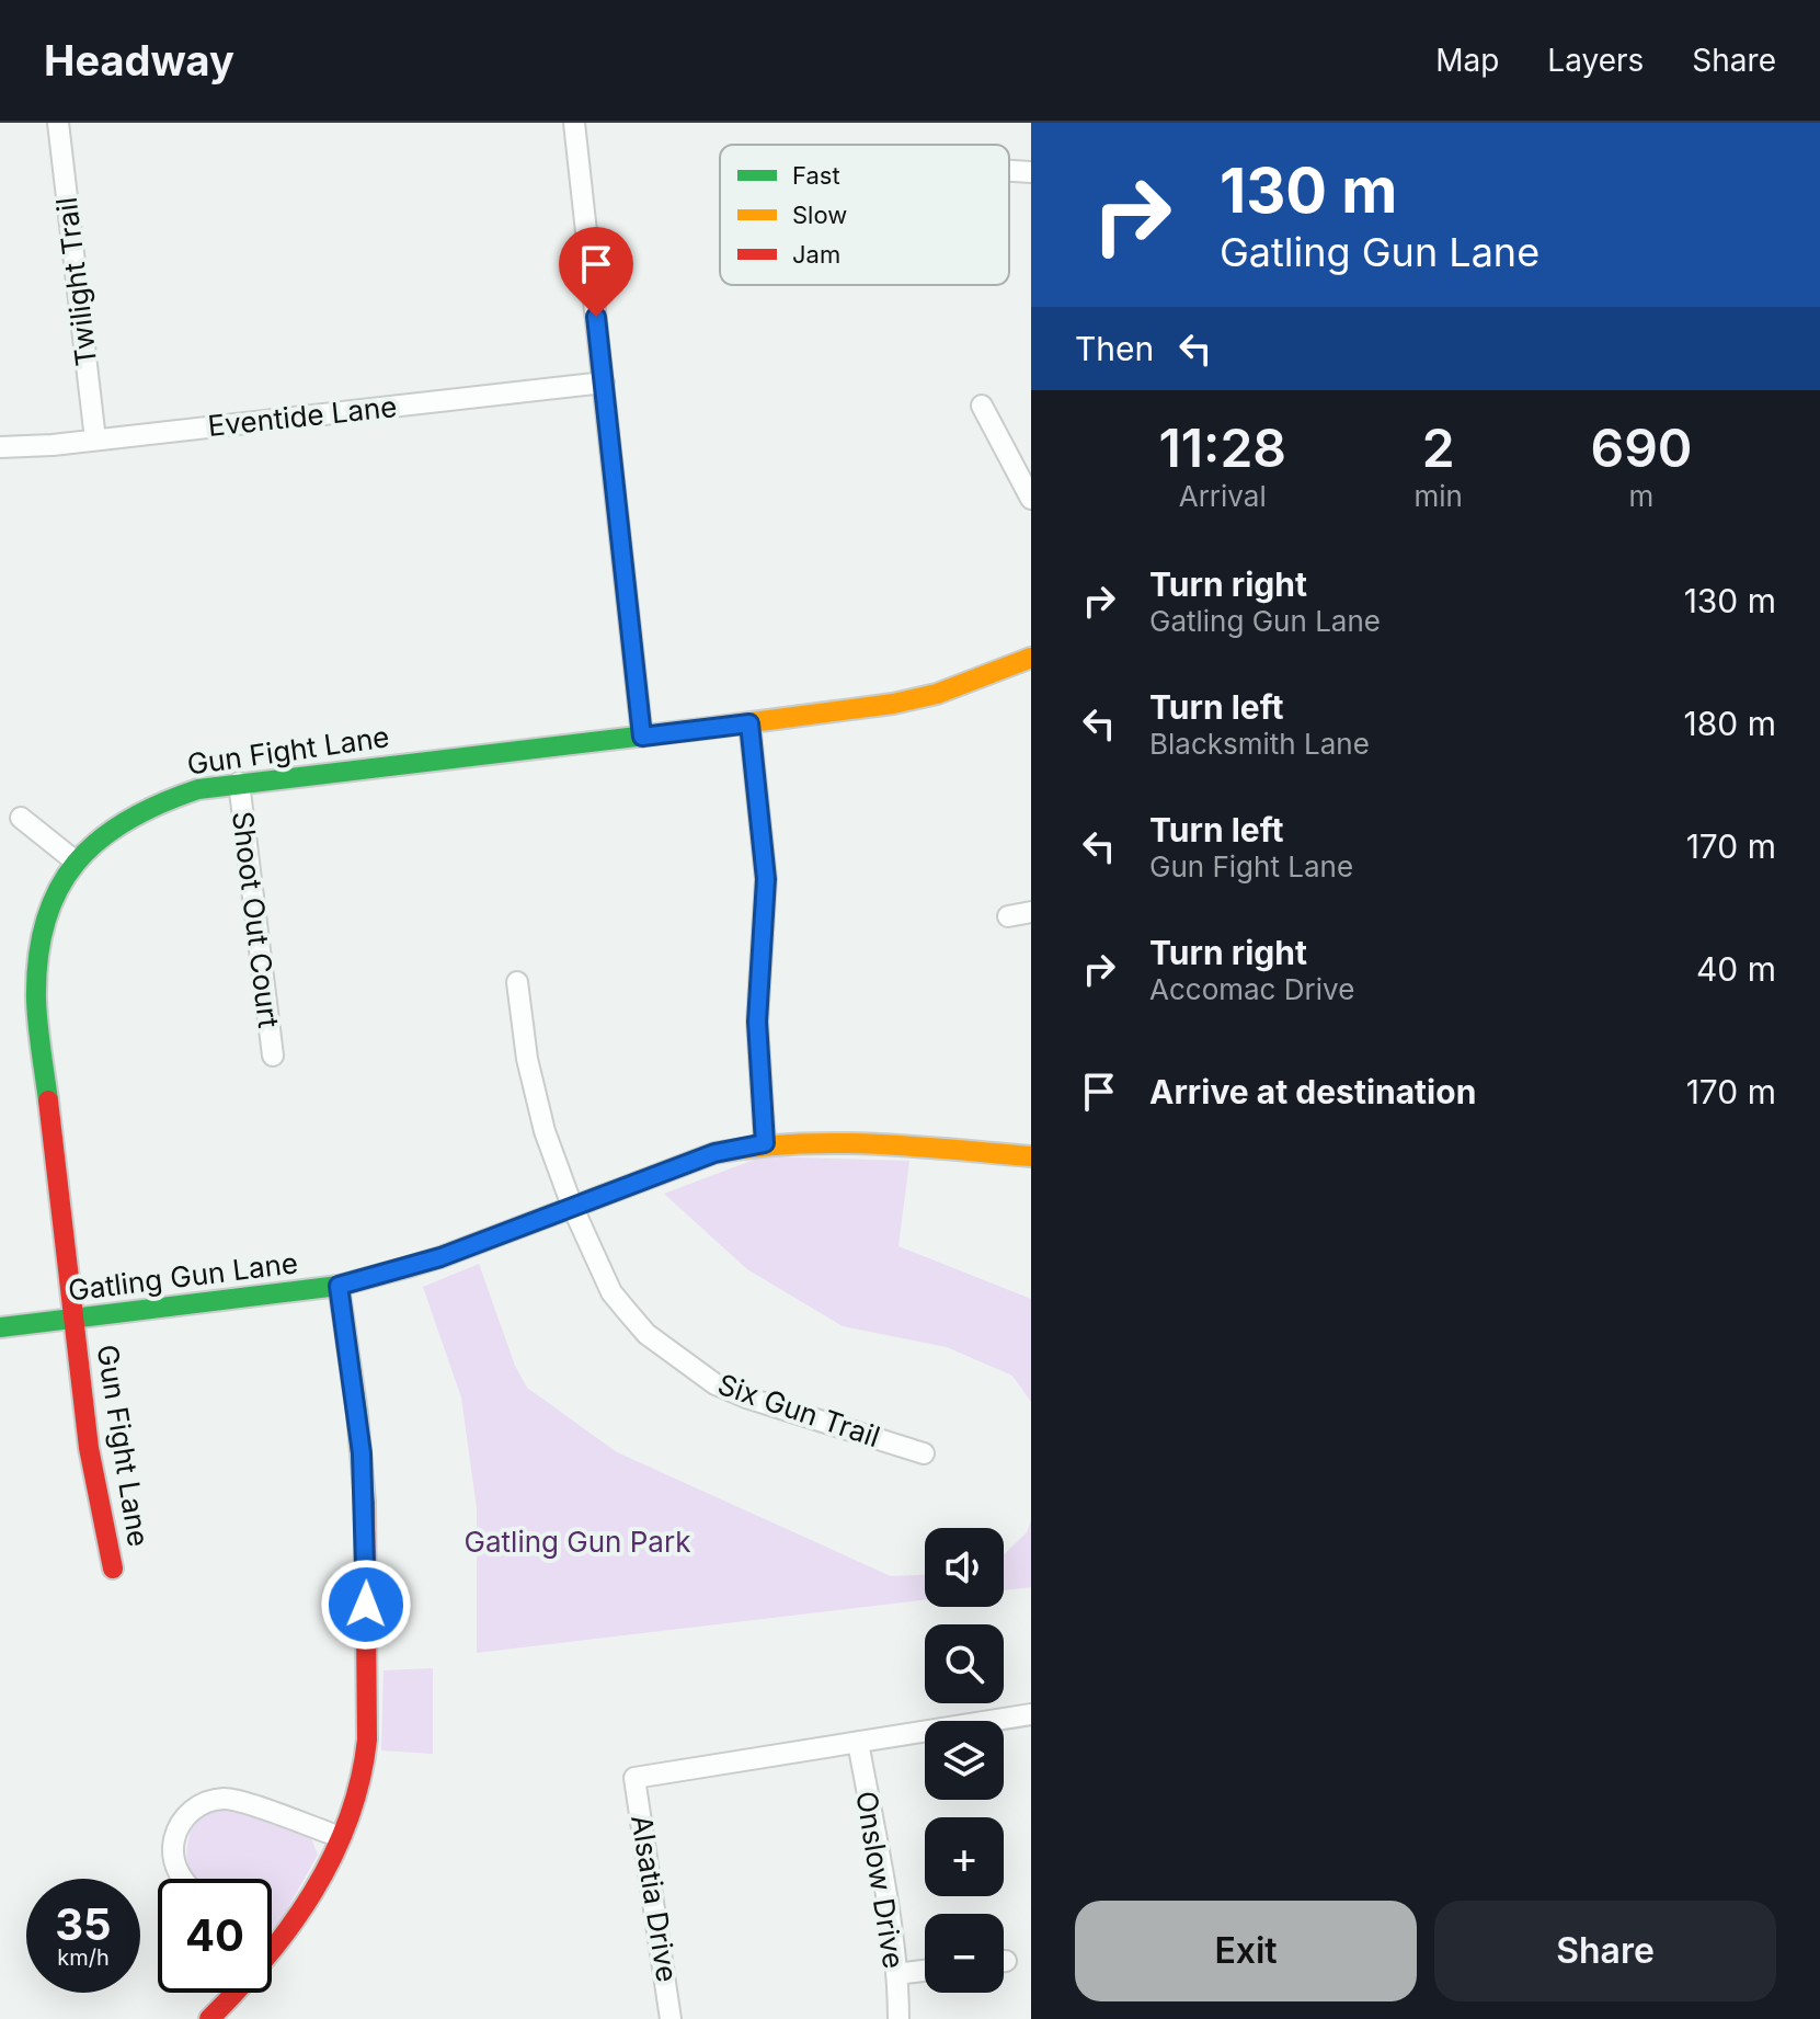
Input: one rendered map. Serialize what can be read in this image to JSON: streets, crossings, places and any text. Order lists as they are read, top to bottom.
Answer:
{
  "streets": {
    "street": [
      "Twilight Trail",
      "Eventide Lane",
      "Gun Fight Lane",
      "Shoot Out Court",
      "Gatling Gun Lane",
      "Six Gun Trail",
      "Onslow Drive",
      "Alsatia Drive"
    ]
  },
  "crossings": [
    ["Twilight Trail", "Eventide Lane"],
    ["Gun Fight Lane", "Shoot Out Court"],
    ["Gun Fight Lane", "Gatling Gun Lane"],
    ["Gatling Gun Lane", "Six Gun Trail"],
    ["Onslow Drive", "Alsatia Drive"]
  ],
  "parks": ["Gatling Gun Park"],
  "legend": ["Fast", "Slow", "Jam"],
  "page": {
    "header": "Headway",
    "nav": ["Map", "Layers", "Share"],
    "turn": ["130 m", "Gatling Gun Lane"],
    "then": "Then",
    "eta": [
      "11:28",
      "Arrival",
      "2",
      "min",
      "690",
      "m"
    ],
    "list": [
      {
        "name": "Turn right",
        "note": "Gatling Gun Lane",
        "value": "130 m"
      },
      {
        "name": "Turn left",
        "note": "Blacksmith Lane",
        "value": "180 m"
      },
      {
        "name": "Turn left",
        "note": "Gun Fight Lane",
        "value": "170 m"
      },
      {
        "name": "Turn right",
        "note": "Accomac Drive",
        "value": "40 m"
      },
      {
        "name": "Arrive at destination",
        "value": "170 m"
      }
    ],
    "map_buttons": ["+", "−"],
    "speed": "35 km/h",
    "limit": "40",
    "buttons": ["Exit", "Share"]
  }
}
